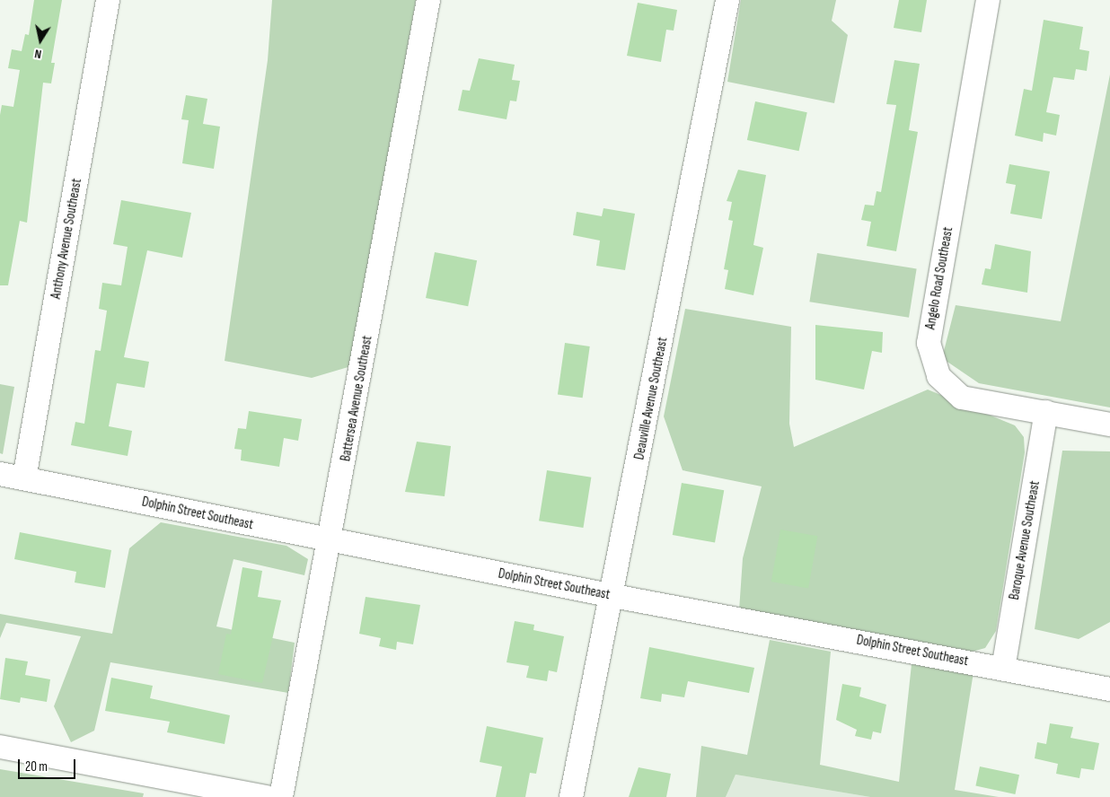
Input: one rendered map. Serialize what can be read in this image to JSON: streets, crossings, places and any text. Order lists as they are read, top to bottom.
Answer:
{
  "streets": {
    "street": [
      "Anthony Avenue Southeast",
      "Angelo Road Southeast",
      "Battersea Avenue Southeast",
      "Deauville Avenue Southeast",
      "Dolphin Street Southeast",
      "Baroque Avenue Southeast"
    ]
  },
  "crossings": [
    ["Anthony Avenue Southeast", "Dolphin Street Southeast"],
    ["Angelo Road Southeast", "Baroque Avenue Southeast"],
    ["Battersea Avenue Southeast", "Dolphin Street Southeast"],
    ["Deauville Avenue Southeast", "Dolphin Street Southeast"],
    ["Dolphin Street Southeast", "Baroque Avenue Southeast"]
  ],
  "scale_bar": "20 m",
  "north": "bottom"
}
